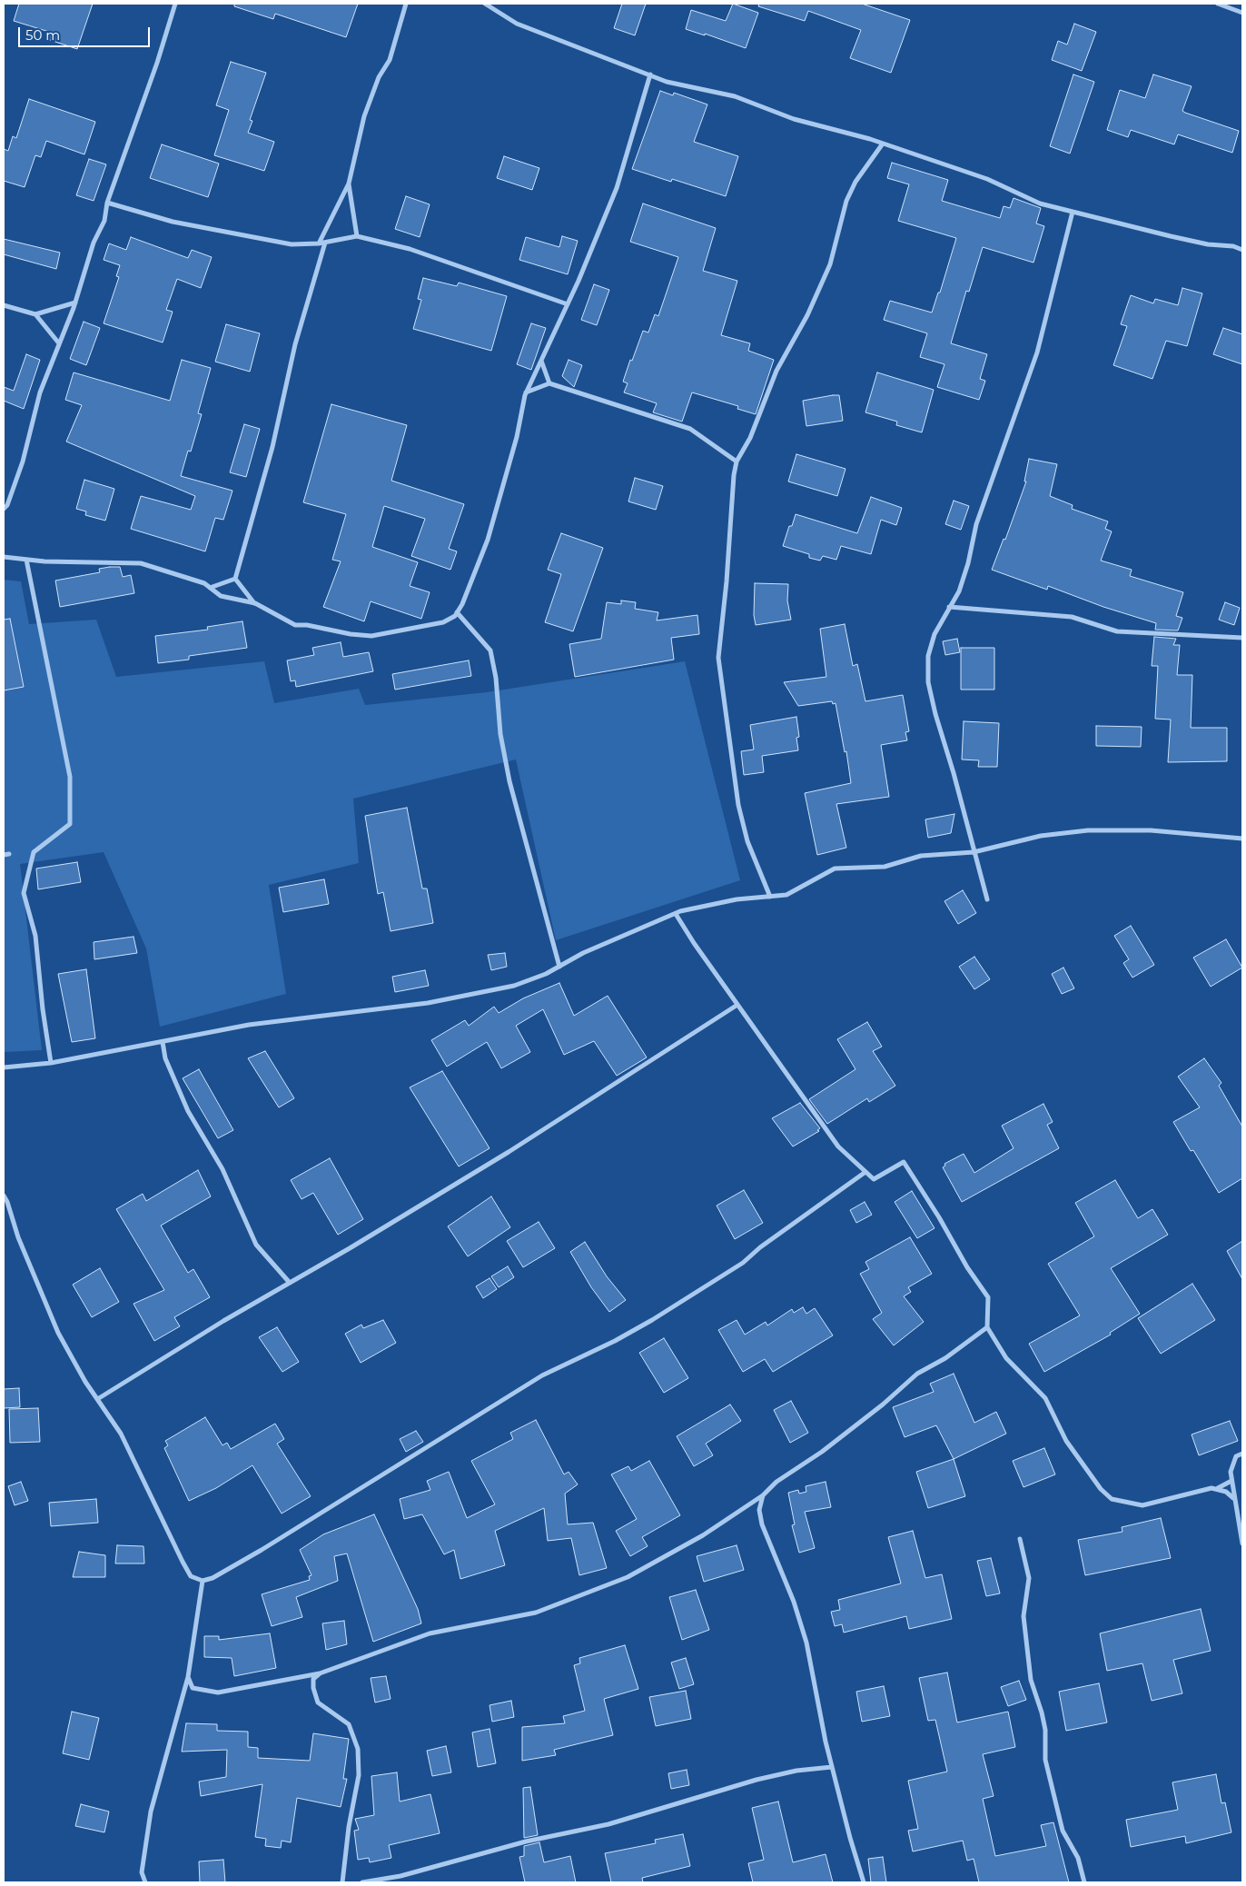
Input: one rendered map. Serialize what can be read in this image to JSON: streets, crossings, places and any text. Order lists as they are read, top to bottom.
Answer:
{
  "scale_bar": "50 m"
}
